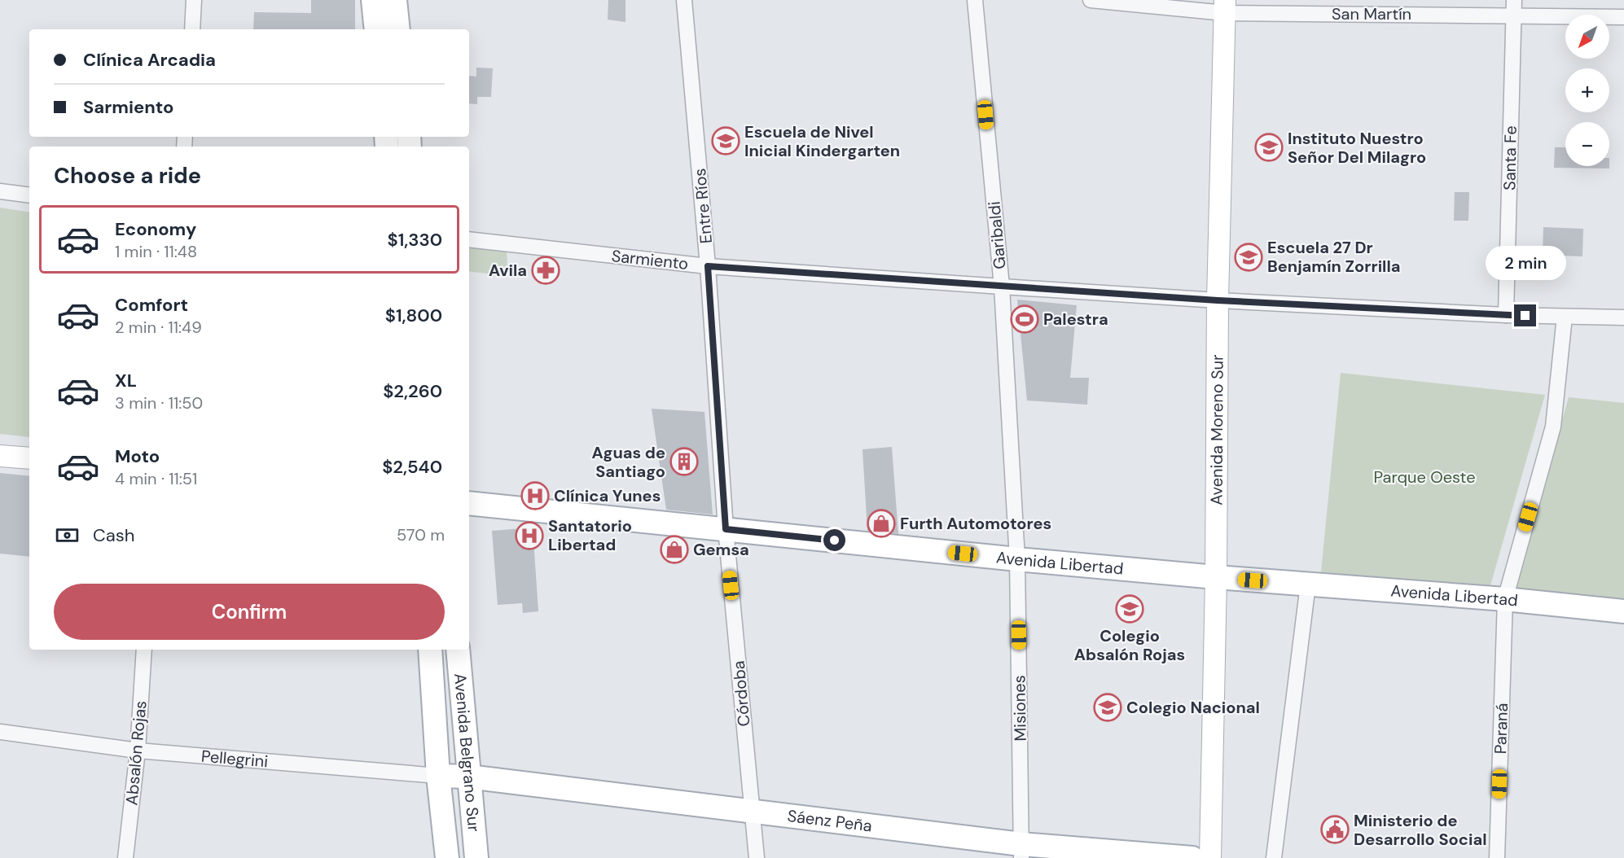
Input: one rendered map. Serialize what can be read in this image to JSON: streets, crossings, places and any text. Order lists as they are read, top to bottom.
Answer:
{
  "streets": {
    "main road": [
      "Avenida Libertad",
      "Avenida Belgrano Sur",
      "Pellegrini",
      "Sáenz Peña"
    ],
    "street": [
      "San Martín",
      "Santa Fe",
      "Entre Ríos",
      "Garibaldi",
      "Sarmiento",
      "Avenida Moreno Sur",
      "Córdoba",
      "Misiones",
      "Paraná",
      "Absalón Rojas"
    ]
  },
  "crossings": [
    ["San Martín", "Santa Fe"],
    ["San Martín", "Avenida Moreno Sur"],
    ["Santa Fe", "Sarmiento"],
    ["Entre Ríos", "Sarmiento"],
    ["Entre Ríos", "Avenida Libertad"],
    ["Entre Ríos", "Córdoba"],
    ["Garibaldi", "Sarmiento"],
    ["Garibaldi", "Avenida Libertad"],
    ["Garibaldi", "Misiones"],
    ["Sarmiento", "Avenida Moreno Sur"],
    ["Avenida Moreno Sur", "Avenida Libertad"],
    ["Avenida Libertad", "Córdoba"],
    ["Avenida Libertad", "Misiones"],
    ["Avenida Libertad", "Paraná"],
    ["Córdoba", "Sáenz Peña"],
    ["Misiones", "Sáenz Peña"],
    ["Absalón Rojas", "Pellegrini"],
    ["Avenida Belgrano Sur", "Pellegrini"],
    ["Avenida Belgrano Sur", "Sáenz Peña"],
    ["Pellegrini", "Sáenz Peña"]
  ],
  "parks": ["Parque Oeste"],
  "places": {
    "school or university": [
      "Escuela de Nivel Inicial Kindergarten",
      "Instituto Nuestro Señor Del Milagro",
      "Escuela 27 Dr Benjamín Zorrilla",
      "Colegio Absalón Rojas",
      "Colegio Nacional"
    ],
    "pharmacy": ["Avila"],
    "sports": ["Palestra"],
    "building": ["Aguas de Santiago"],
    "hospital": ["Clínica Yunes", "Santatorio Libertad"],
    "shop": ["Furth Automotores", "Gemsa"],
    "public building": ["Ministerio de Desarrollo Social"]
  },
  "north": "bottom left",
  "page": {
    "map_buttons": ["+", "−"],
    "banner": ["Clínica Arcadia", "Sarmiento"],
    "heading": "Choose a ride",
    "list": [
      {
        "name": "Economy",
        "note": "1 min · 11:48",
        "value": "$1,330"
      },
      {
        "name": "Comfort",
        "note": "2 min · 11:49",
        "value": "$1,800"
      },
      {
        "name": "XL",
        "note": "3 min · 11:50",
        "value": "$2,260"
      },
      {
        "name": "Moto",
        "note": "4 min · 11:51",
        "value": "$2,540"
      }
    ],
    "bubble": "2 min",
    "pay": ["Cash", "570 m"],
    "buttons": "Confirm"
  }
}
